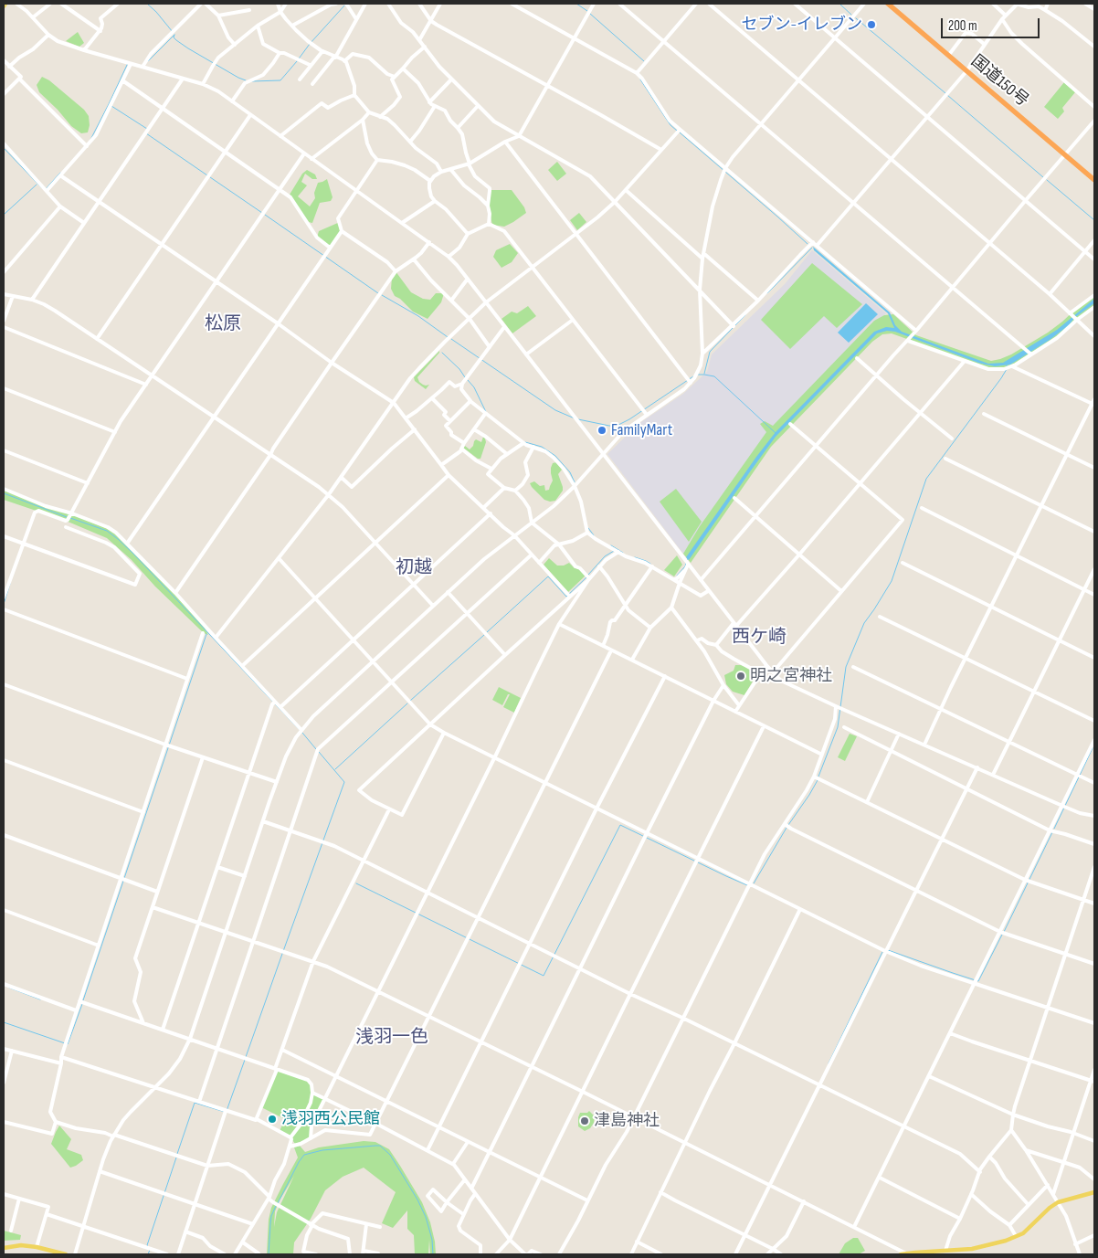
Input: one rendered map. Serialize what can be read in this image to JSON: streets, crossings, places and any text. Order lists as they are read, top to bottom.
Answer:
{
  "streets": {
    "highway": ["国道150号"]
  },
  "districts": [
    "松原",
    "初越",
    "西ケ崎",
    "浅羽一色"
  ],
  "places": [
    "セブン-イレブン",
    "FamilyMart",
    "明之宮神社",
    "浅羽西公民館",
    "津島神社"
  ],
  "scale_bar": "200 m"
}
